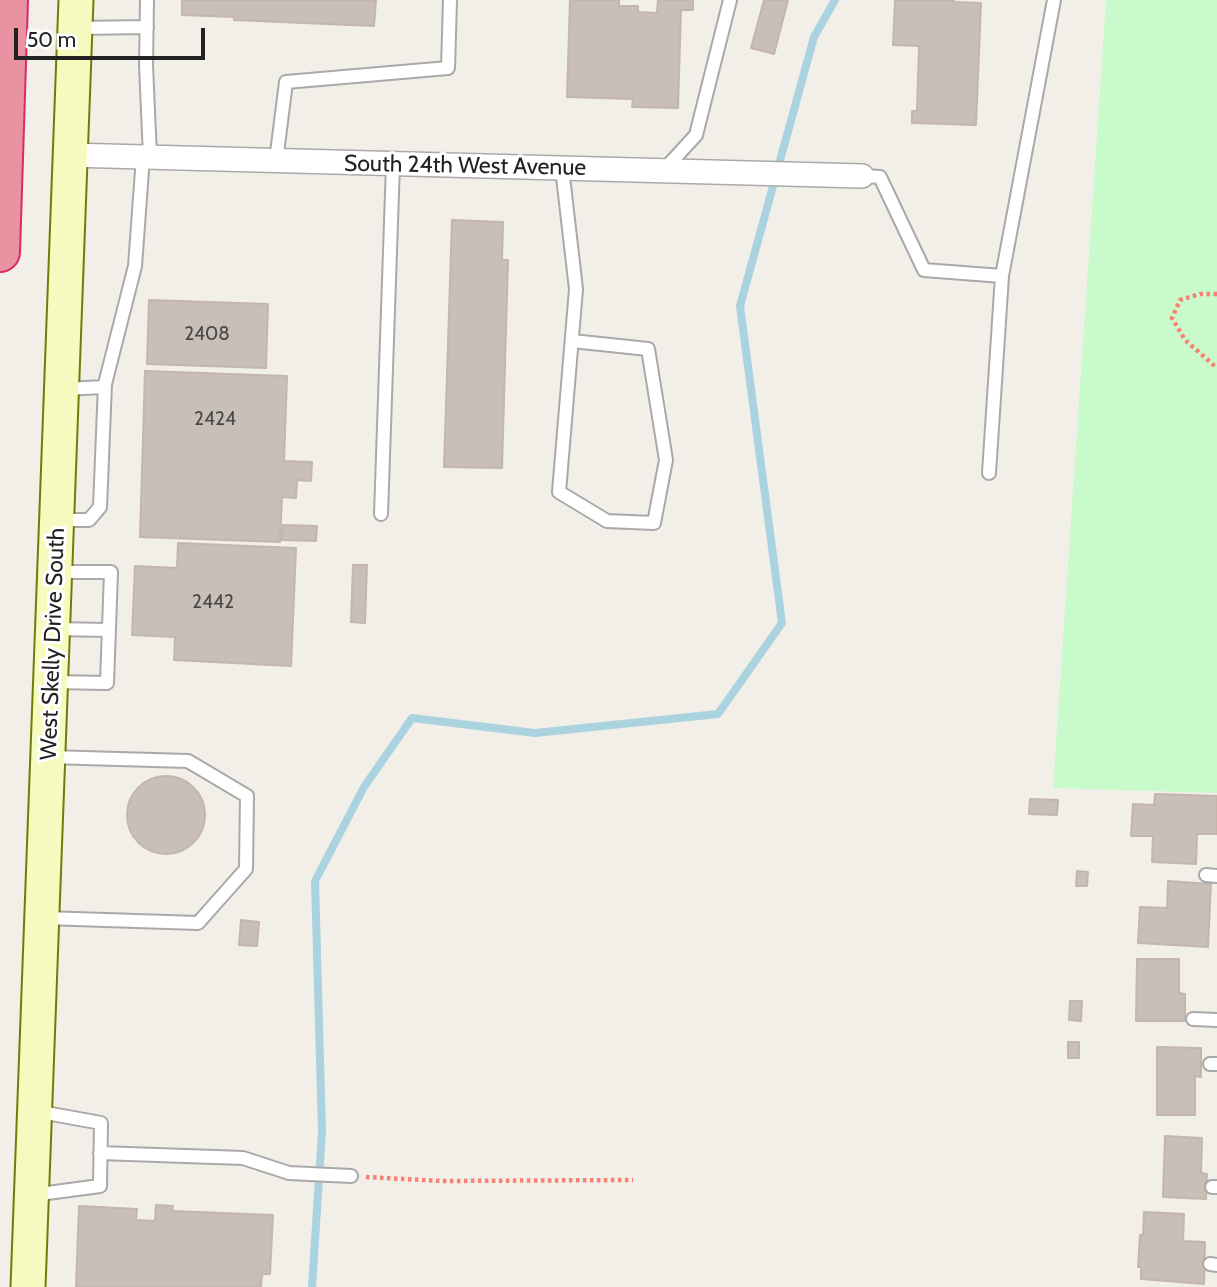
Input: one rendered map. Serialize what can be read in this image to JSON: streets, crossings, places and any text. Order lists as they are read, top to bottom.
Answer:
{
  "streets": {
    "street": ["South 24th West Avenue", "West Skelly Drive South"]
  },
  "crossings": [
    ["South 24th West Avenue", "West Skelly Drive South"]
  ],
  "house_numbers": ["2408", "2424", "2442"],
  "scale_bar": "50 m"
}
